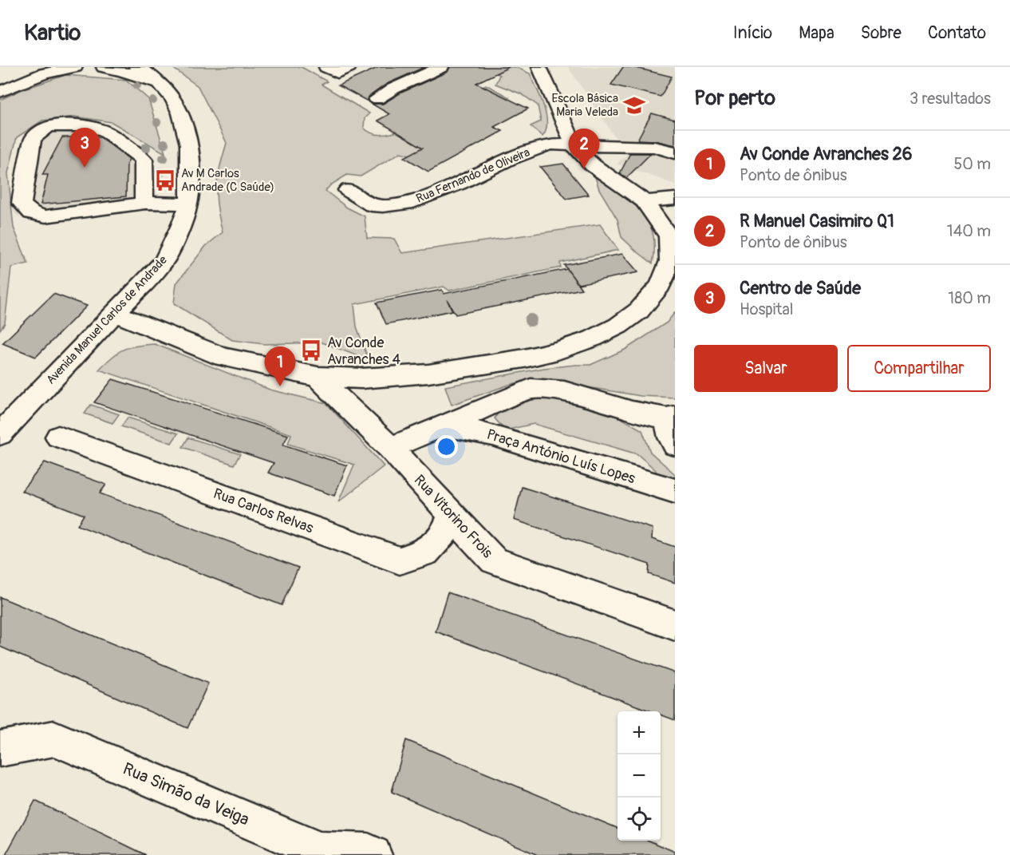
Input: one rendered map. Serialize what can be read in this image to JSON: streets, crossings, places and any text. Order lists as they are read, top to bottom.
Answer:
{
  "streets": {
    "street": [
      "Rua Fernando de Oliveira",
      "Avenida Manuel Carlos de Andrade",
      "Praça António Luís Lopes",
      "Rua Carlos Relvas",
      "Rua Vitorino Frois",
      "Rua Simão da Veiga"
    ]
  },
  "crossings": [
    ["Rua Carlos Relvas", "Rua Vitorino Frois"]
  ],
  "places": {
    "school or university": ["Escola Básica Maria Veleda"],
    "bus stop": ["Av M Carlos Andrade (C Saúde)", "Av Conde Avranches 4"]
  },
  "page": {
    "header": "Kartio",
    "nav": [
      "Início",
      "Mapa",
      "Sobre",
      "Contato"
    ],
    "heading": ["Por perto", "3 resultados"],
    "pins": ["3", "2", "1"],
    "list": [
      {
        "mark": "1",
        "name": "Av Conde Avranches 26",
        "note": "Ponto de ônibus",
        "value": "50 m"
      },
      {
        "mark": "2",
        "name": "R Manuel Casimiro Q1",
        "note": "Ponto de ônibus",
        "value": "140 m"
      },
      {
        "mark": "3",
        "name": "Centro de Saúde",
        "note": "Hospital",
        "value": "180 m"
      }
    ],
    "buttons": ["Salvar", "Compartilhar"],
    "map_buttons": ["+", "−"]
  }
}
